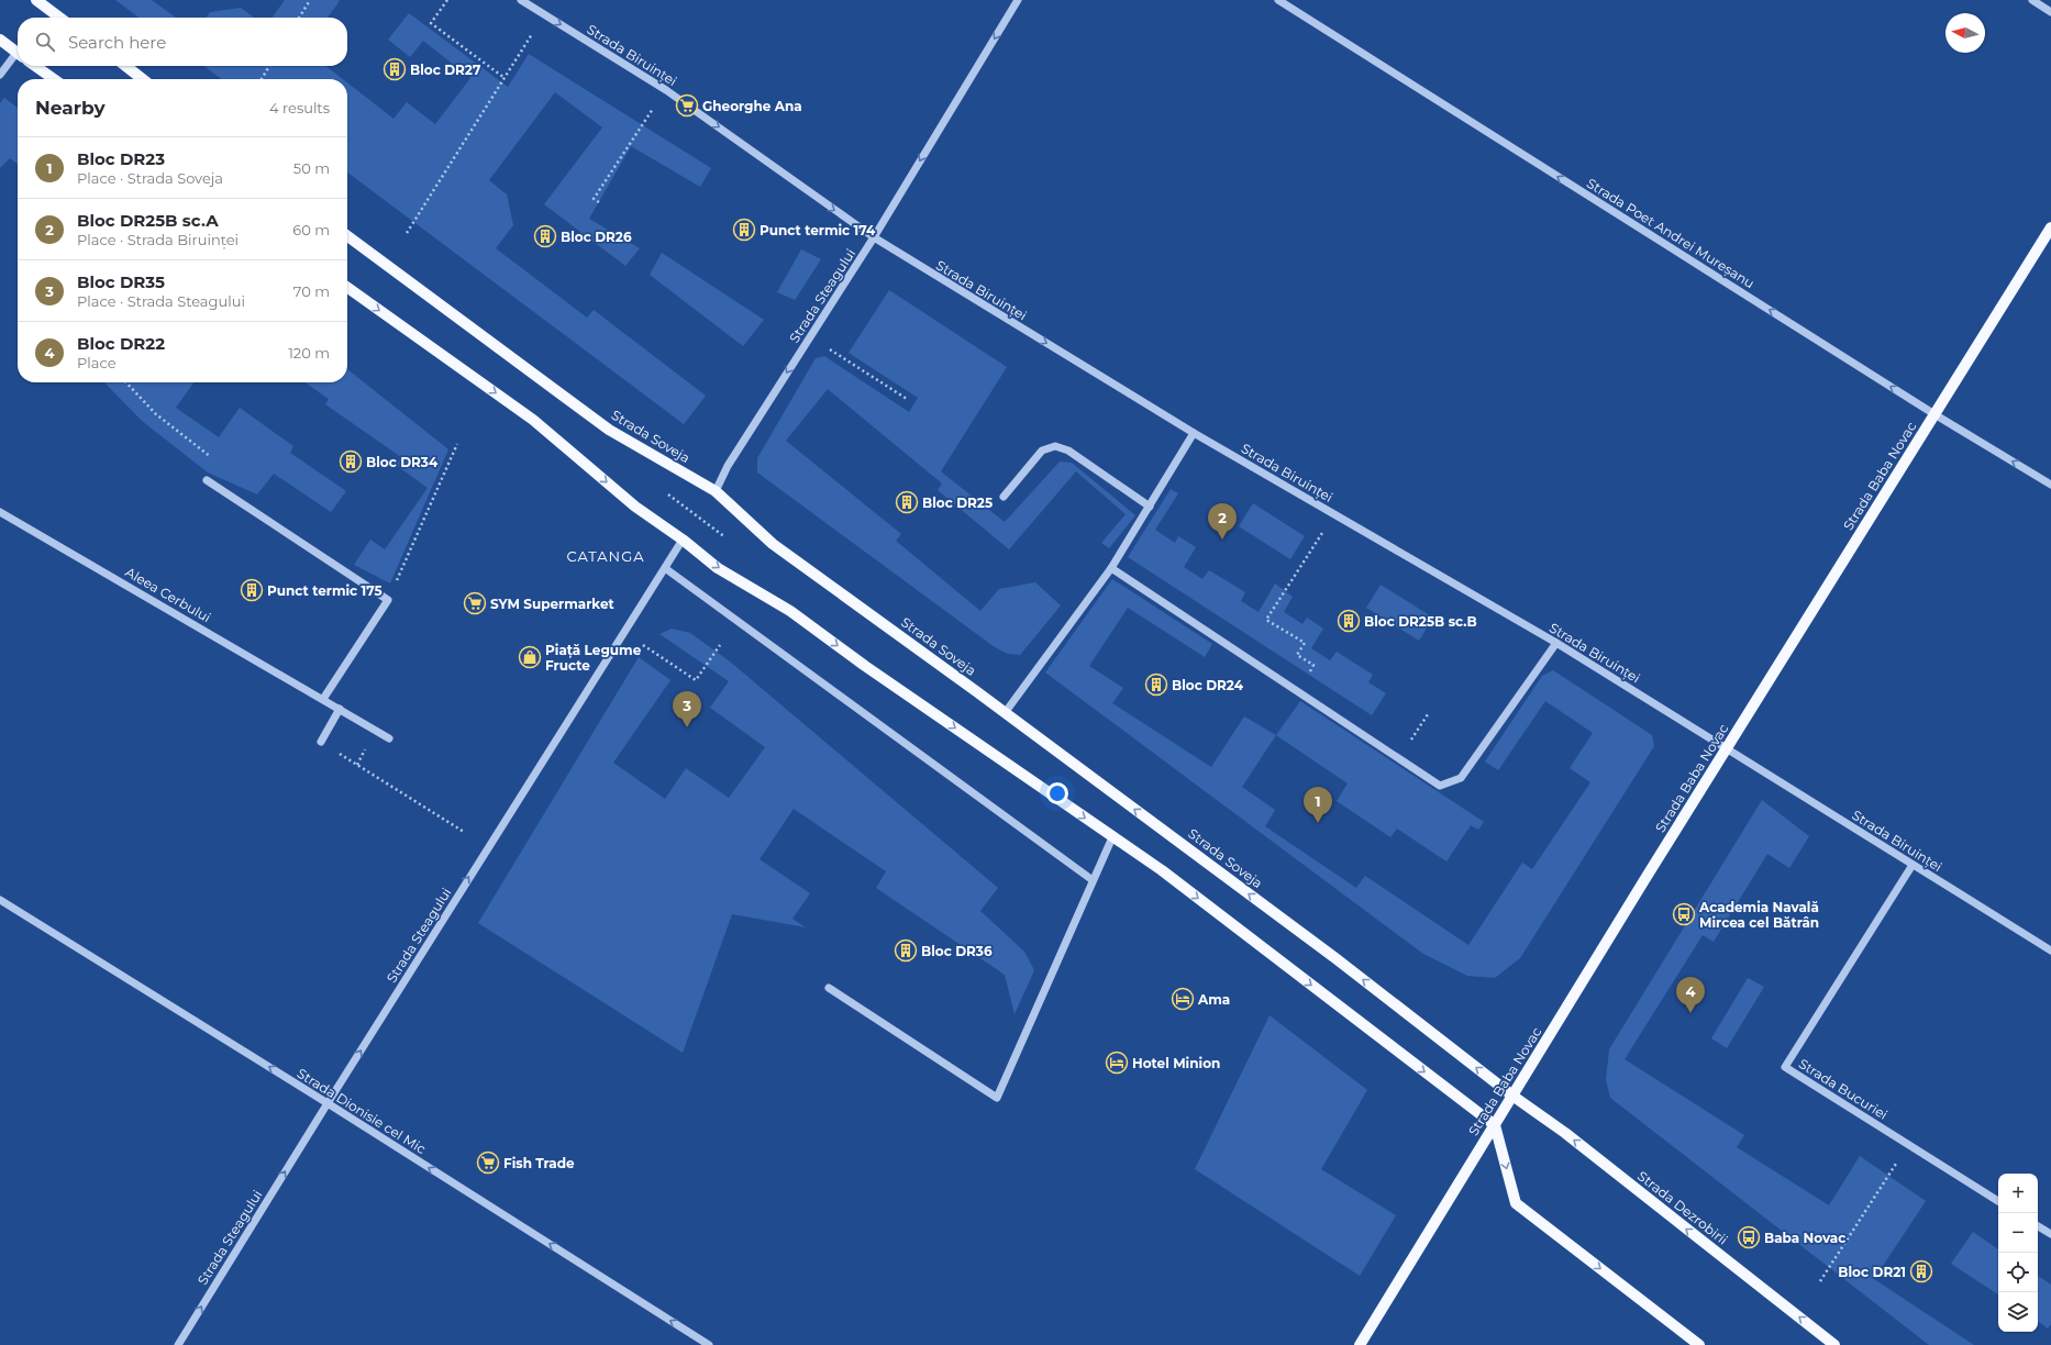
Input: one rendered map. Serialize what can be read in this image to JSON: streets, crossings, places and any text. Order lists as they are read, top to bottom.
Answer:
{
  "streets": {
    "main road": ["Strada Soveja", "Strada Baba Novac", "Strada Dezrobirii"],
    "street": [
      "Strada Biruinței",
      "Strada Poet Andrei Mureșanu",
      "Strada Steagului",
      "Aleea Cerbului",
      "Strada Bucuriei",
      "Strada Dionisie cel Mic"
    ]
  },
  "crossings": [
    ["Strada Biruinței", "Strada Steagului"],
    ["Strada Biruinței", "Strada Baba Novac"],
    ["Strada Biruinței", "Strada Bucuriei"],
    ["Strada Poet Andrei Mureșanu", "Strada Baba Novac"],
    ["Strada Steagului", "Strada Soveja"],
    ["Strada Steagului", "Strada Dionisie cel Mic"],
    ["Strada Soveja", "Strada Baba Novac"],
    ["Strada Soveja", "Strada Dezrobirii"],
    ["Strada Baba Novac", "Strada Dezrobirii"]
  ],
  "one_way": ["Strada Biruinței", "Strada Poet Andrei Mureșanu", "Strada Dionisie cel Mic"],
  "districts": ["CATANGA"],
  "places": {
    "building": [
      "Bloc DR27",
      "Punct termic 174",
      "Bloc DR26",
      "Bloc DR34",
      "Bloc DR25",
      "Punct termic 175",
      "Bloc DR25B sc.B",
      "Bloc DR24",
      "Bloc DR36",
      "Bloc DR21"
    ],
    "supermarket": ["Gheorghe Ana", "SYM Supermarket", "Fish Trade"],
    "shop": ["Piață Legume Fructe"],
    "bus stop": ["Academia Navală Mircea cel Bătrân", "Baba Novac"],
    "hotel": ["Ama", "Hotel Minion"]
  },
  "north": "left",
  "page": {
    "search": "Search here",
    "heading": ["Nearby", "4 results"],
    "list": [
      {
        "mark": "1",
        "name": "Bloc DR23",
        "note": "Place · Strada Soveja",
        "value": "50 m"
      },
      {
        "mark": "2",
        "name": "Bloc DR25B sc.A",
        "note": "Place · Strada Biruinței",
        "value": "60 m"
      },
      {
        "mark": "3",
        "name": "Bloc DR35",
        "note": "Place · Strada Steagului",
        "value": "70 m"
      },
      {
        "mark": "4",
        "name": "Bloc DR22",
        "note": "Place",
        "value": "120 m"
      }
    ],
    "pins": [
      "2",
      "3",
      "1",
      "4"
    ],
    "map_buttons": ["+", "−"]
  }
}
